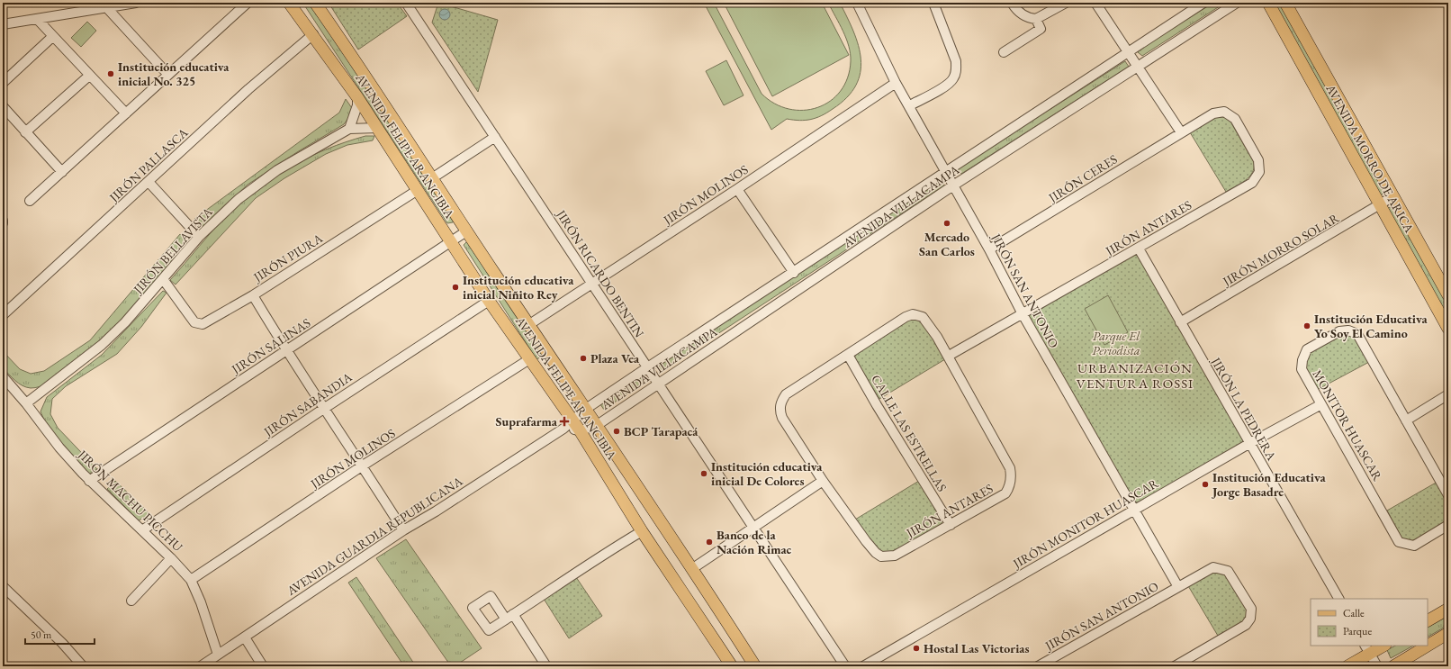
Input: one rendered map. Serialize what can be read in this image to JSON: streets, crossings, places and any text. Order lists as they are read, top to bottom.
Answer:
{
  "streets": {
    "main road": ["AVENIDA FELIPE ARANCIBIA", "AVENIDA MORRO DE ARICA"],
    "street": [
      "JIRÓN PALLASCA",
      "JIRÓN CERES",
      "JIRÓN MOLINOS",
      "AVENIDA VILLACAMPA",
      "JIRÓN ANTARES",
      "JIRÓN MORRO SOLAR",
      "JIRÓN BELLAVISTA",
      "JIRÓN PIURA",
      "JIRÓN RICARDO BENTIN",
      "JIRÓN SAN ANTONIO",
      "JIRÓN SALINAS",
      "JIRÓN SABANDIA",
      "JIRÓN LA PEDRERA",
      "MONITOR HUASCAR",
      "CALLE LAS ESTRELLAS",
      "JIRÓN MACHU PICCHU",
      "JIRÓN MONITOR HUASCAR",
      "AVENIDA GUARDIA REPUBLICANA"
    ]
  },
  "crossings": [
    ["AVENIDA FELIPE ARANCIBIA", "JIRÓN PALLASCA"],
    ["AVENIDA FELIPE ARANCIBIA", "JIRÓN MOLINOS"],
    ["AVENIDA FELIPE ARANCIBIA", "AVENIDA VILLACAMPA"],
    ["AVENIDA FELIPE ARANCIBIA", "JIRÓN BELLAVISTA"],
    ["AVENIDA FELIPE ARANCIBIA", "JIRÓN PIURA"],
    ["AVENIDA FELIPE ARANCIBIA", "JIRÓN SALINAS"],
    ["AVENIDA FELIPE ARANCIBIA", "JIRÓN SABANDIA"],
    ["AVENIDA FELIPE ARANCIBIA", "AVENIDA GUARDIA REPUBLICANA"],
    ["AVENIDA MORRO DE ARICA", "JIRÓN MORRO SOLAR"],
    ["JIRÓN CERES", "JIRÓN ANTARES"],
    ["JIRÓN CERES", "JIRÓN SAN ANTONIO"],
    ["JIRÓN MOLINOS", "JIRÓN RICARDO BENTIN"],
    ["JIRÓN MOLINOS", "JIRÓN SAN ANTONIO"],
    ["JIRÓN MOLINOS", "JIRÓN MACHU PICCHU"],
    ["AVENIDA VILLACAMPA", "JIRÓN RICARDO BENTIN"],
    ["AVENIDA VILLACAMPA", "JIRÓN SAN ANTONIO"],
    ["AVENIDA VILLACAMPA", "AVENIDA GUARDIA REPUBLICANA"],
    ["JIRÓN ANTARES", "JIRÓN SAN ANTONIO"],
    ["JIRÓN ANTARES", "JIRÓN LA PEDRERA"],
    ["JIRÓN ANTARES", "CALLE LAS ESTRELLAS"],
    ["JIRÓN MORRO SOLAR", "JIRÓN LA PEDRERA"],
    ["JIRÓN BELLAVISTA", "JIRÓN PIURA"],
    ["JIRÓN BELLAVISTA", "JIRÓN MACHU PICCHU"],
    ["JIRÓN SAN ANTONIO", "JIRÓN MONITOR HUASCAR"],
    ["JIRÓN SALINAS", "JIRÓN MACHU PICCHU"],
    ["JIRÓN SABANDIA", "JIRÓN MACHU PICCHU"],
    ["JIRÓN LA PEDRERA", "JIRÓN MONITOR HUASCAR"],
    ["MONITOR HUASCAR", "JIRÓN MONITOR HUASCAR"],
    ["JIRÓN MACHU PICCHU", "AVENIDA GUARDIA REPUBLICANA"]
  ],
  "districts": ["URBANIZACIÓN VENTURA ROSSI"],
  "parks": ["Parque El Periodista"],
  "places": {
    "other": [
      "Institución educativa inicial No. 325",
      "Mercado San Carlos",
      "Institución educativa inicial Niñito Rey",
      "Institución Educativa Yo Soy El Camino",
      "Plaza Vea",
      "BCP Tarapacá",
      "Institución educativa inicial De Colores",
      "Institución Educativa Jorge Basadre",
      "Banco de la Nación Rimac",
      "Hostal Las Victorias"
    ],
    "health": ["Suprafarma"]
  },
  "legend": ["Calle", "Parque"],
  "scale_bar": "50 m"
}
